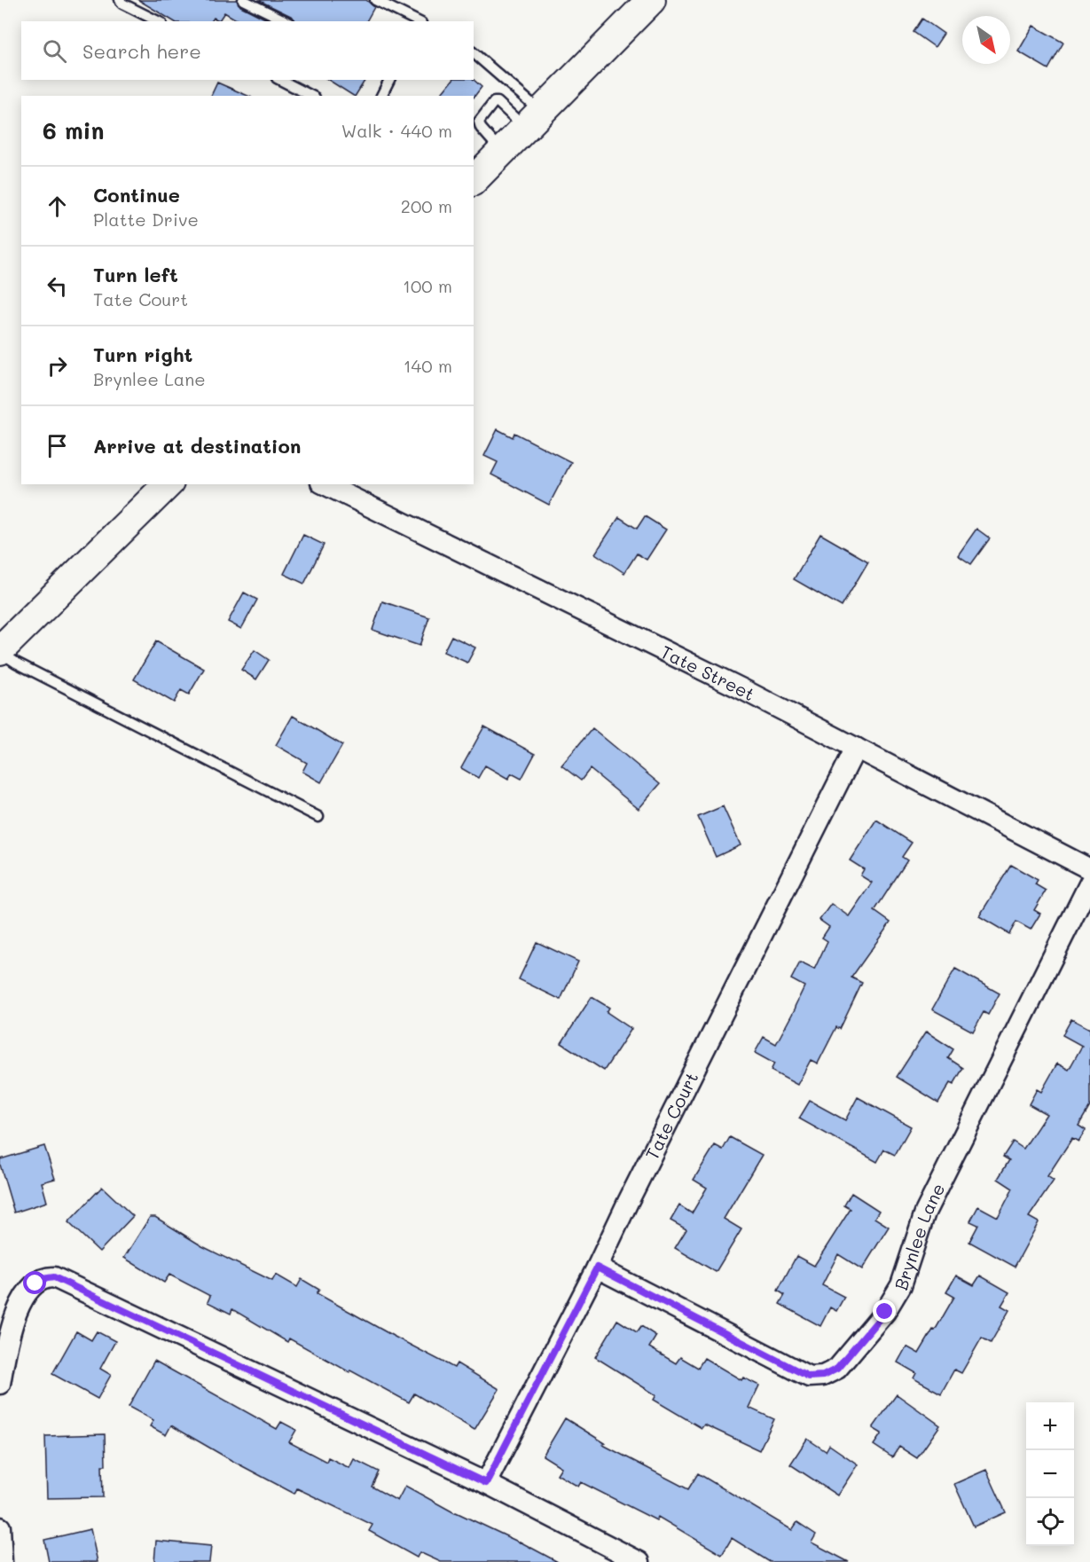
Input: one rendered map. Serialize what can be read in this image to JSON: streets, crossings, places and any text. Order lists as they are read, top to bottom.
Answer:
{
  "streets": {
    "street": ["Tate Street", "Tate Court", "Brynlee Lane"]
  },
  "crossings": [
    ["Tate Street", "Tate Court"],
    ["Tate Court", "Brynlee Lane"]
  ],
  "north": "bottom right",
  "page": {
    "search": "Search here",
    "heading": ["6 min", "Walk · 440 m"],
    "list": [
      ["Continue", "Platte Drive", "200 m"],
      ["Turn left", "Tate Court", "100 m"],
      ["Turn right", "Brynlee Lane", "140 m"],
      "Arrive at destination"
    ],
    "map_buttons": ["+", "−"]
  }
}
